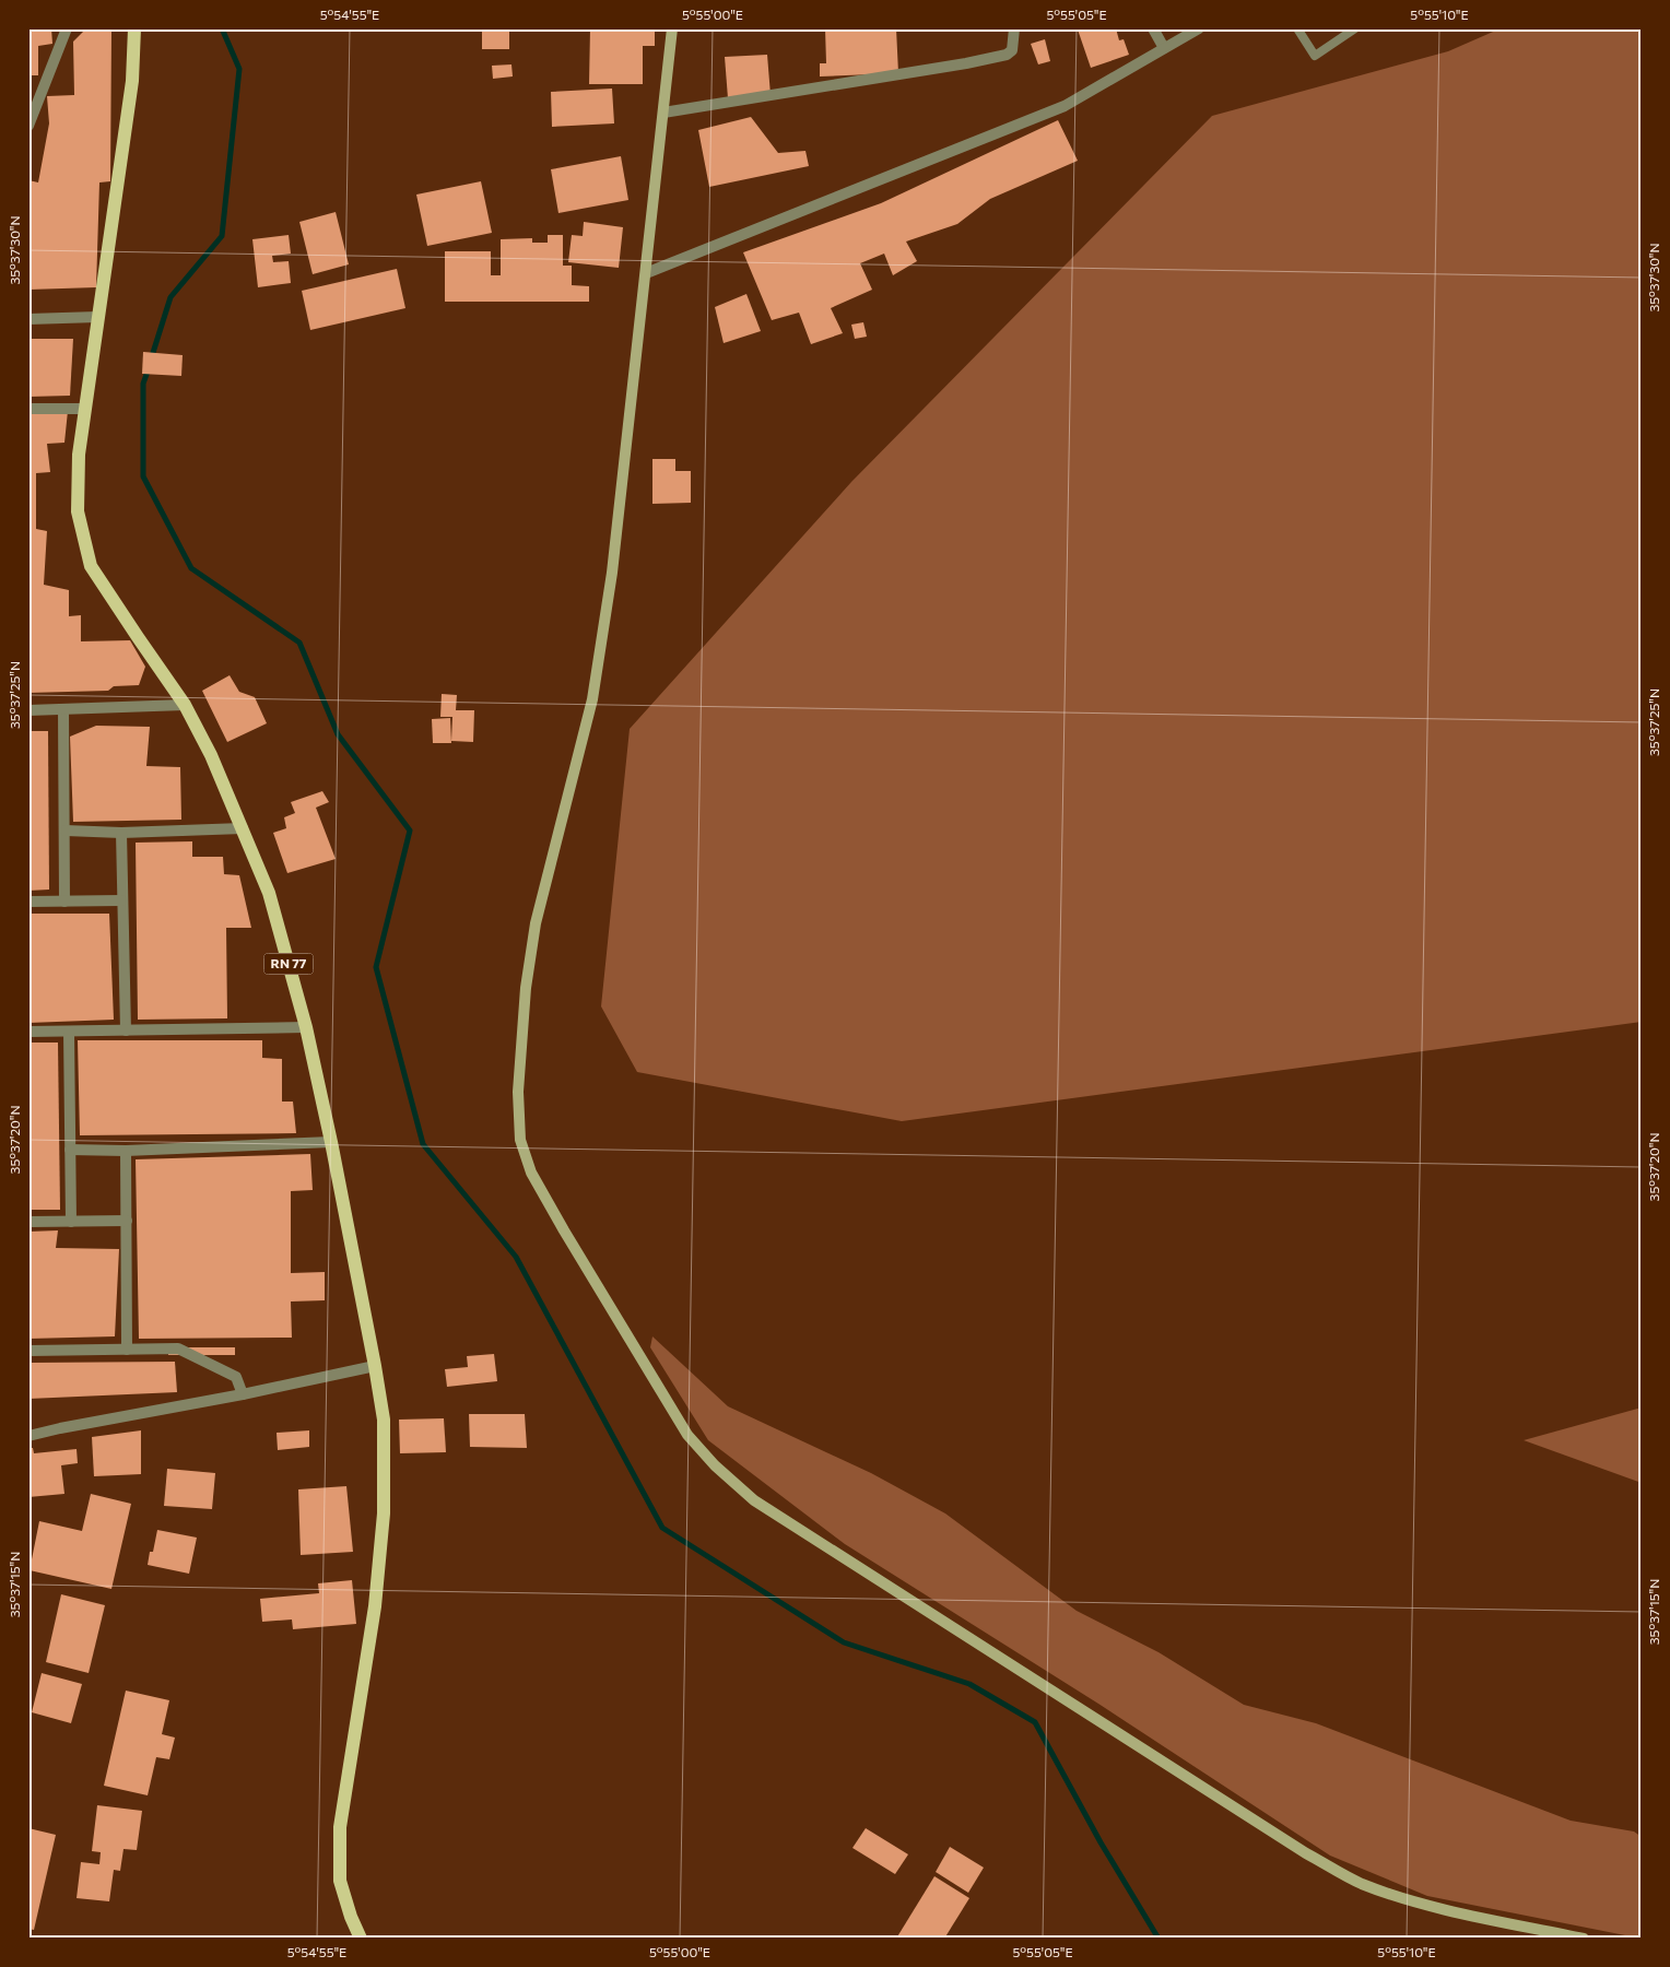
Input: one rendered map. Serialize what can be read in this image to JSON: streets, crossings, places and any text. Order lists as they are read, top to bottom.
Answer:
{
  "streets": {
    "main road": ["RN 77"]
  },
  "coordinates": [
    "5°54'55\"E",
    "5°55'00\"E",
    "5°55'05\"E",
    "5°55'10\"E",
    "35°37'30\"N",
    "35°37'25\"N",
    "35°37'20\"N",
    "35°37'15\"N"
  ]
}
